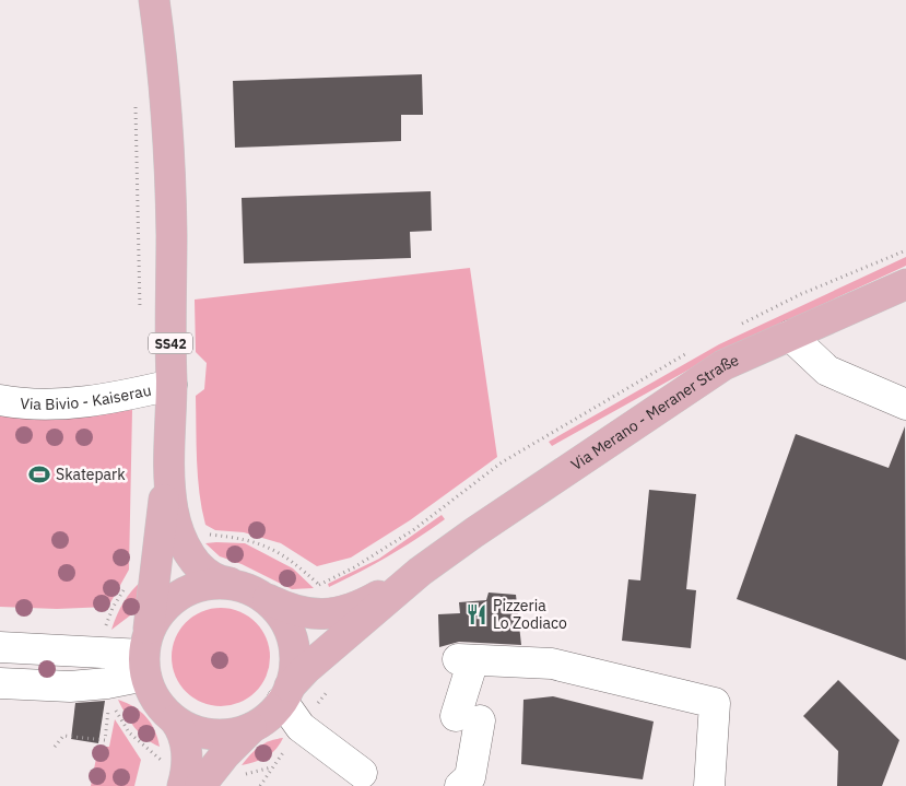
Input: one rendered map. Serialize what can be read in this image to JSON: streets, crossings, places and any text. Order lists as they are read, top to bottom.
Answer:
{
  "streets": {
    "main road": ["SS42", "Via Merano - Meraner Straße"],
    "street": ["Via Bivio - Kaiserau"]
  },
  "crossings": [
    ["SS42", "Via Bivio - Kaiserau"],
    ["SS42", "Via Merano - Meraner Straße"]
  ],
  "places": {
    "sports": ["Skatepark"],
    "restaurant": ["Pizzeria Lo Zodiaco"]
  }
}
